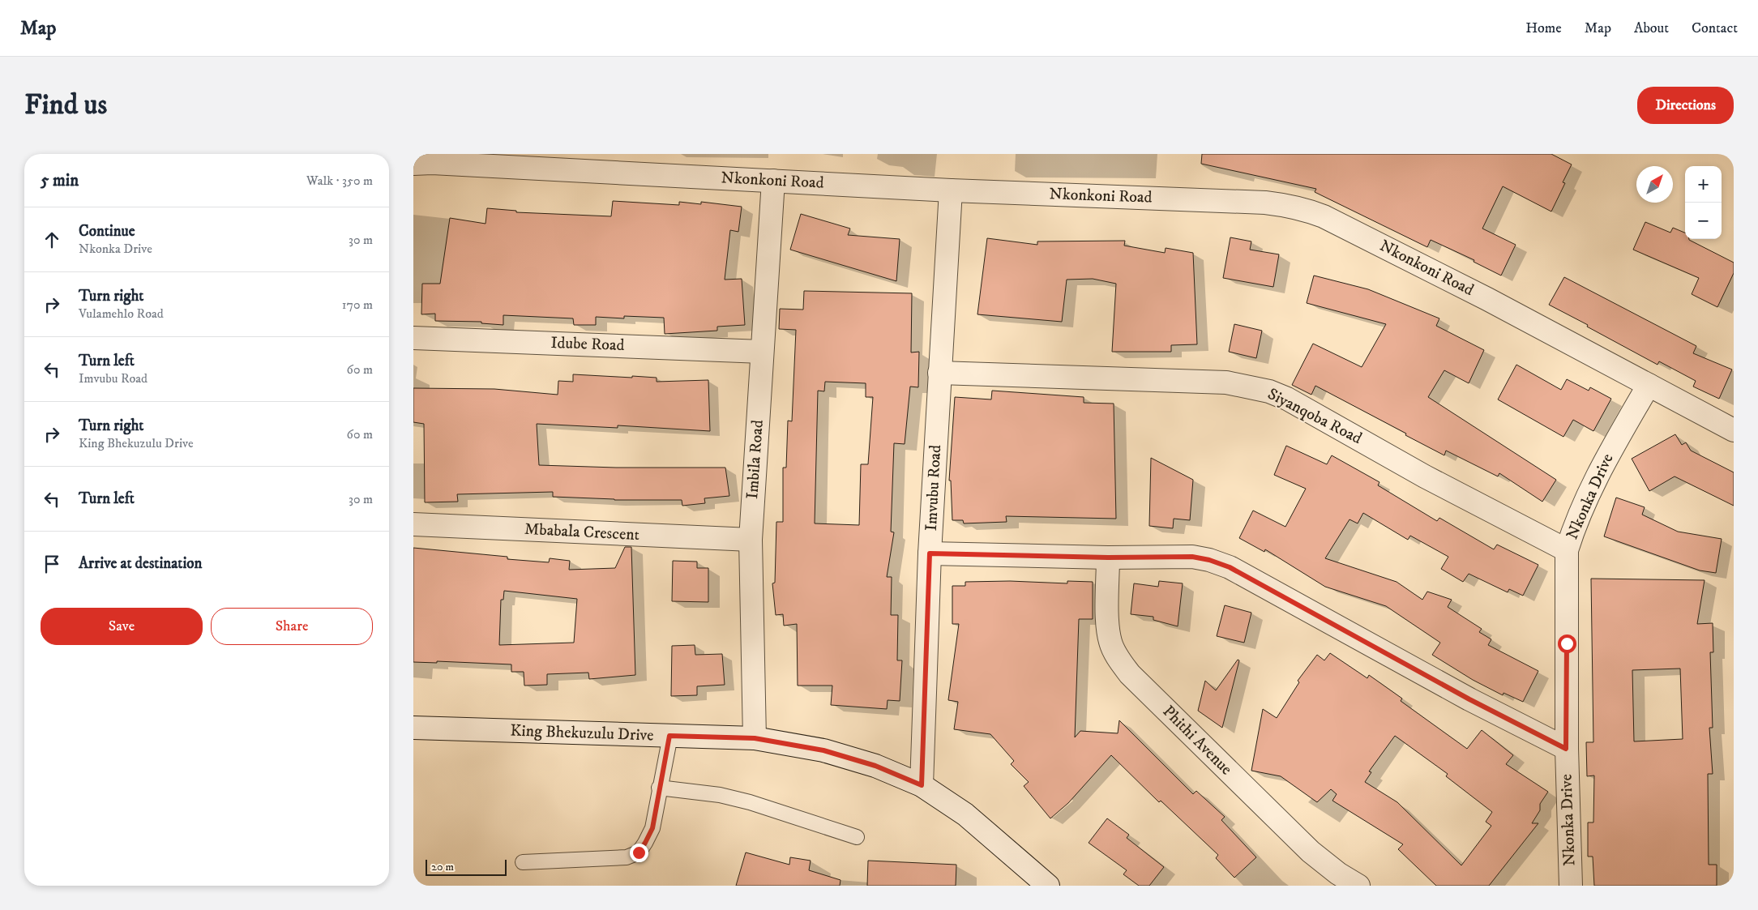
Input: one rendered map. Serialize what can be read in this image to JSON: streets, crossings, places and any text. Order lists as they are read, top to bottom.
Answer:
{
  "streets": {
    "street": [
      "Nkonkoni Road",
      "Idube Road",
      "Siyanqoba Road",
      "Imbila Road",
      "Imvubu Road",
      "Nkonka Drive",
      "Mbabala Crescent",
      "King Bhekuzulu Drive",
      "Phithi Avenue"
    ]
  },
  "crossings": [
    ["Nkonkoni Road", "Imbila Road"],
    ["Nkonkoni Road", "Imvubu Road"],
    ["Nkonkoni Road", "Nkonka Drive"],
    ["Idube Road", "Imbila Road"],
    ["Siyanqoba Road", "Imvubu Road"],
    ["Siyanqoba Road", "Nkonka Drive"],
    ["Imbila Road", "Mbabala Crescent"],
    ["Imbila Road", "King Bhekuzulu Drive"],
    ["Imvubu Road", "King Bhekuzulu Drive"]
  ],
  "scale_bar": "20 m",
  "north": "top right",
  "page": {
    "header": "Map",
    "nav": [
      "Home",
      "Map",
      "About",
      "Contact"
    ],
    "buttons": [
      "Directions",
      ["Save", "Share"]
    ],
    "title": "Find us",
    "heading": ["5 min", "Walk · 350 m"],
    "map_buttons": ["+", "−"],
    "list": [
      ["Continue", "Nkonka Drive", "30 m"],
      ["Turn right", "Vulamehlo Road", "170 m"],
      ["Turn left", "Imvubu Road", "60 m"],
      ["Turn right", "King Bhekuzulu Drive", "60 m"],
      ["Turn left", "30 m"],
      "Arrive at destination"
    ],
    "scale": "20 m"
  }
}
